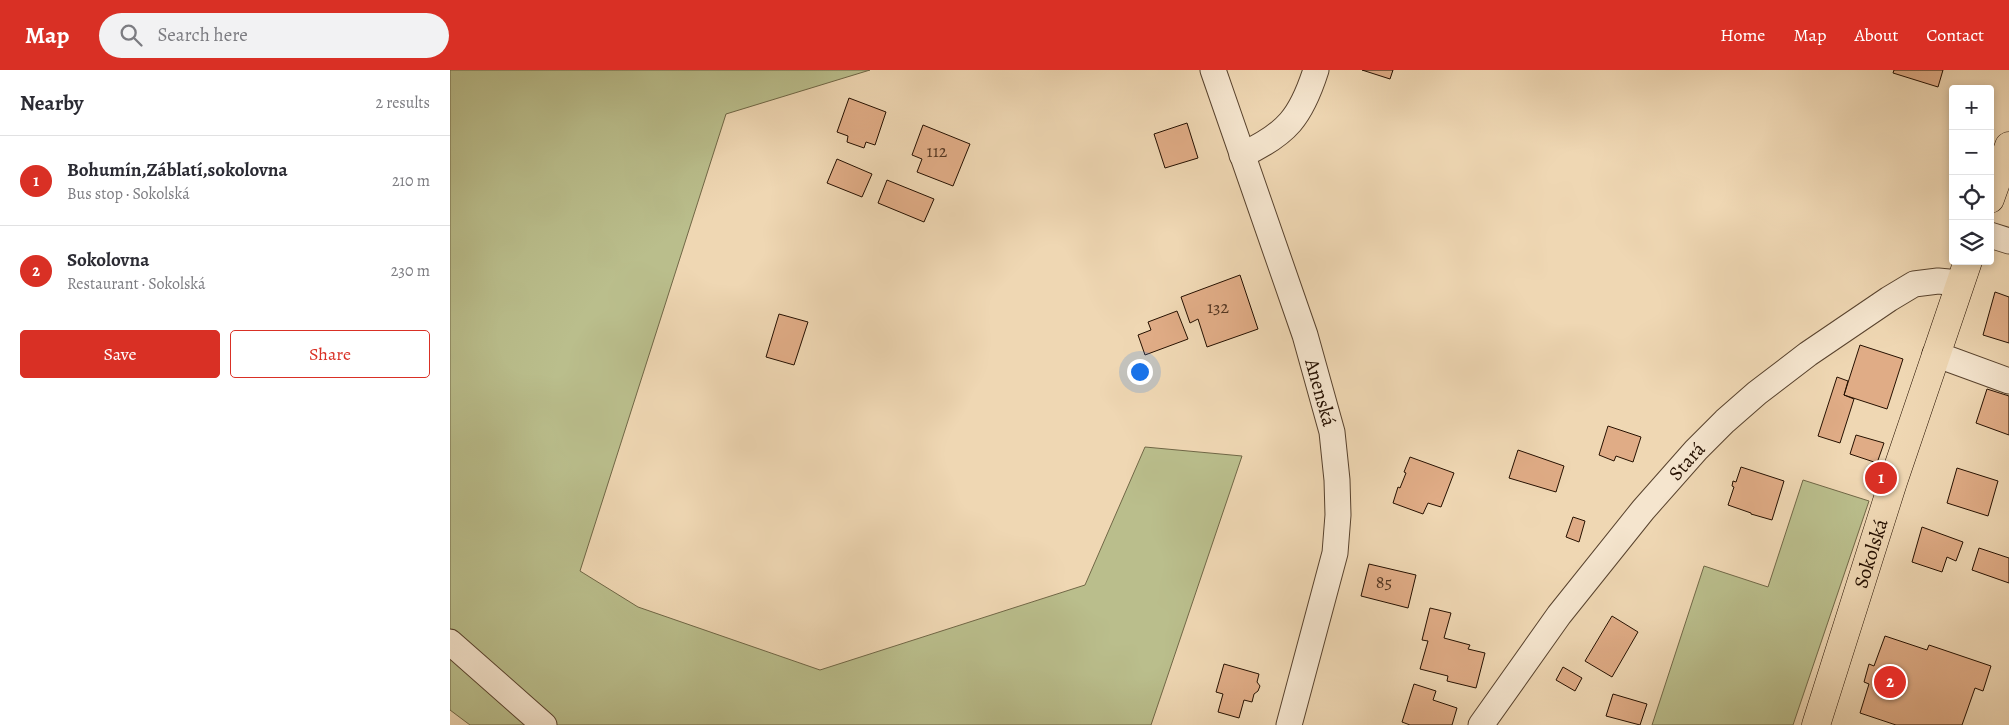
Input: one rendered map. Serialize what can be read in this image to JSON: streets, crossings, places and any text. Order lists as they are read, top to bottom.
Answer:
{
  "streets": {
    "main road": ["Sokolská"],
    "street": ["Anenská", "Stará"]
  },
  "crossings": [
    ["Stará", "Sokolská"]
  ],
  "house_numbers": ["112", "132", "85"],
  "page": {
    "header": "Map",
    "search": "Search here",
    "nav": [
      "Home",
      "Map",
      "About",
      "Contact"
    ],
    "heading": ["Nearby", "2 results"],
    "map_buttons": ["+", "−"],
    "list": [
      {
        "mark": "1",
        "name": "Bohumín,Záblatí,sokolovna",
        "note": "Bus stop · Sokolská",
        "value": "210 m"
      },
      {
        "mark": "2",
        "name": "Sokolovna",
        "note": "Restaurant · Sokolská",
        "value": "230 m"
      }
    ],
    "buttons": ["Save", "Share"],
    "pins": ["1", "2"]
  }
}
